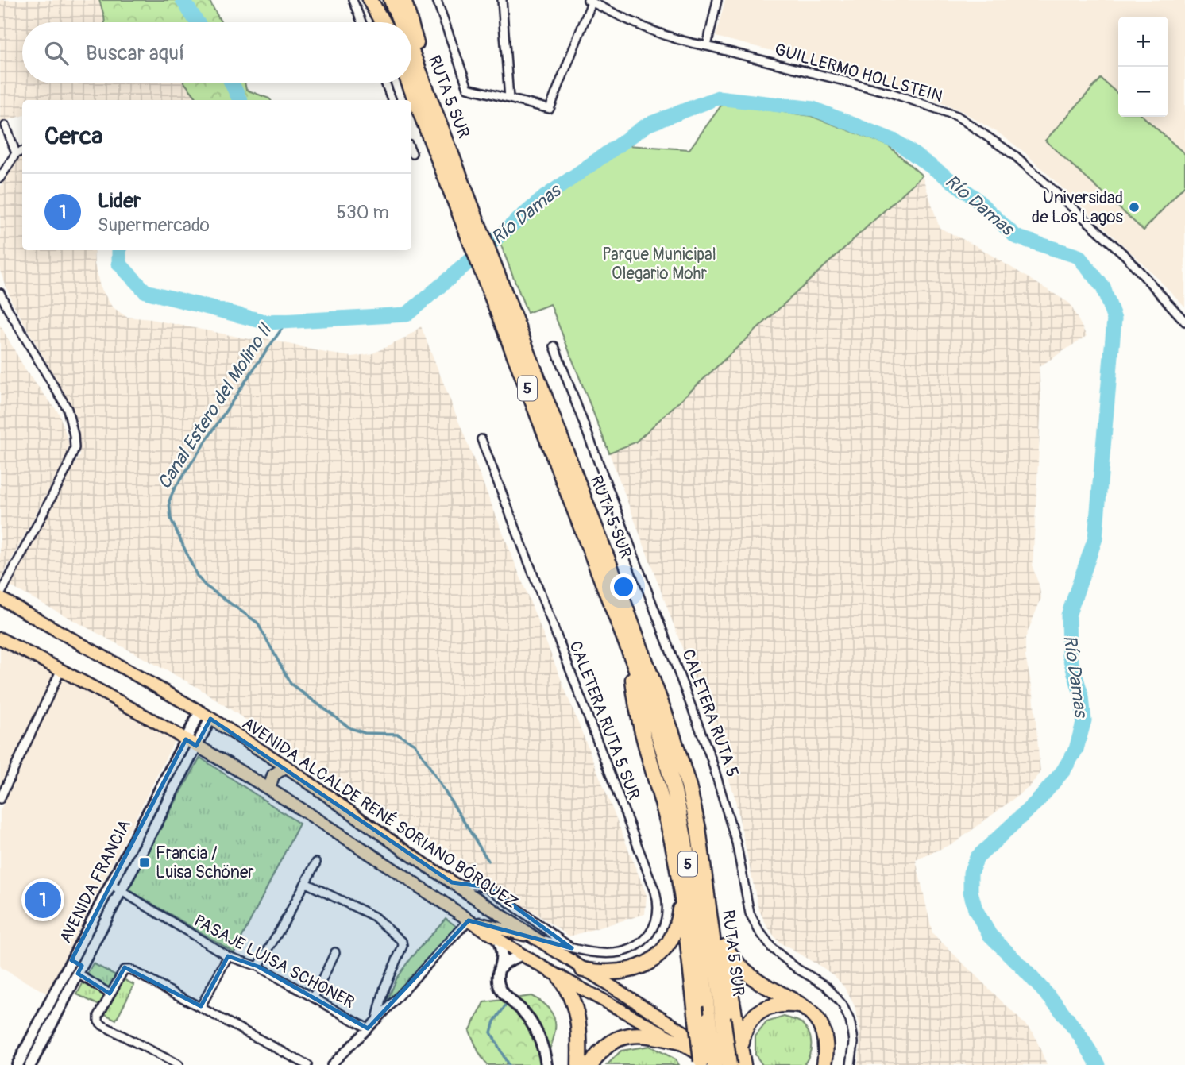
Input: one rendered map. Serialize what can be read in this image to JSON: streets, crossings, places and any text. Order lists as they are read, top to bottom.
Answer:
{
  "streets": {
    "highway": ["RUTA 5 SUR", "5"],
    "main road": ["AVENIDA ALCALDE RENÉ SORIANO BÓRQUEZ", "AVENIDA FRANCIA"],
    "street": [
      "GUILLERMO HOLLSTEIN",
      "CALETERA RUTA 5",
      "CALETERA RUTA 5 SUR",
      "PASAJE LUISA SCHONER"
    ]
  },
  "crossings": [
    ["RUTA 5 SUR", "AVENIDA ALCALDE RENÉ SORIANO BÓRQUEZ"],
    ["CALETERA RUTA 5 SUR", "AVENIDA ALCALDE RENÉ SORIANO BÓRQUEZ"],
    ["AVENIDA ALCALDE RENÉ SORIANO BÓRQUEZ", "AVENIDA FRANCIA"],
    ["AVENIDA FRANCIA", "PASAJE LUISA SCHONER"]
  ],
  "water": ["Río Damas", "Canal Estero del Molino II"],
  "parks": ["Parque Municipal Olegario Mohr"],
  "places": {
    "other": ["Universidad de Los Lagos"],
    "transit": ["Francia / Luisa Schöner"]
  },
  "page": {
    "map_buttons": ["+", "−"],
    "search": "Buscar aquí",
    "heading": "Cerca",
    "list": [
      {
        "mark": "1",
        "name": "Lider",
        "note": "Supermercado",
        "value": "530 m"
      }
    ],
    "pins": "1"
  }
}
